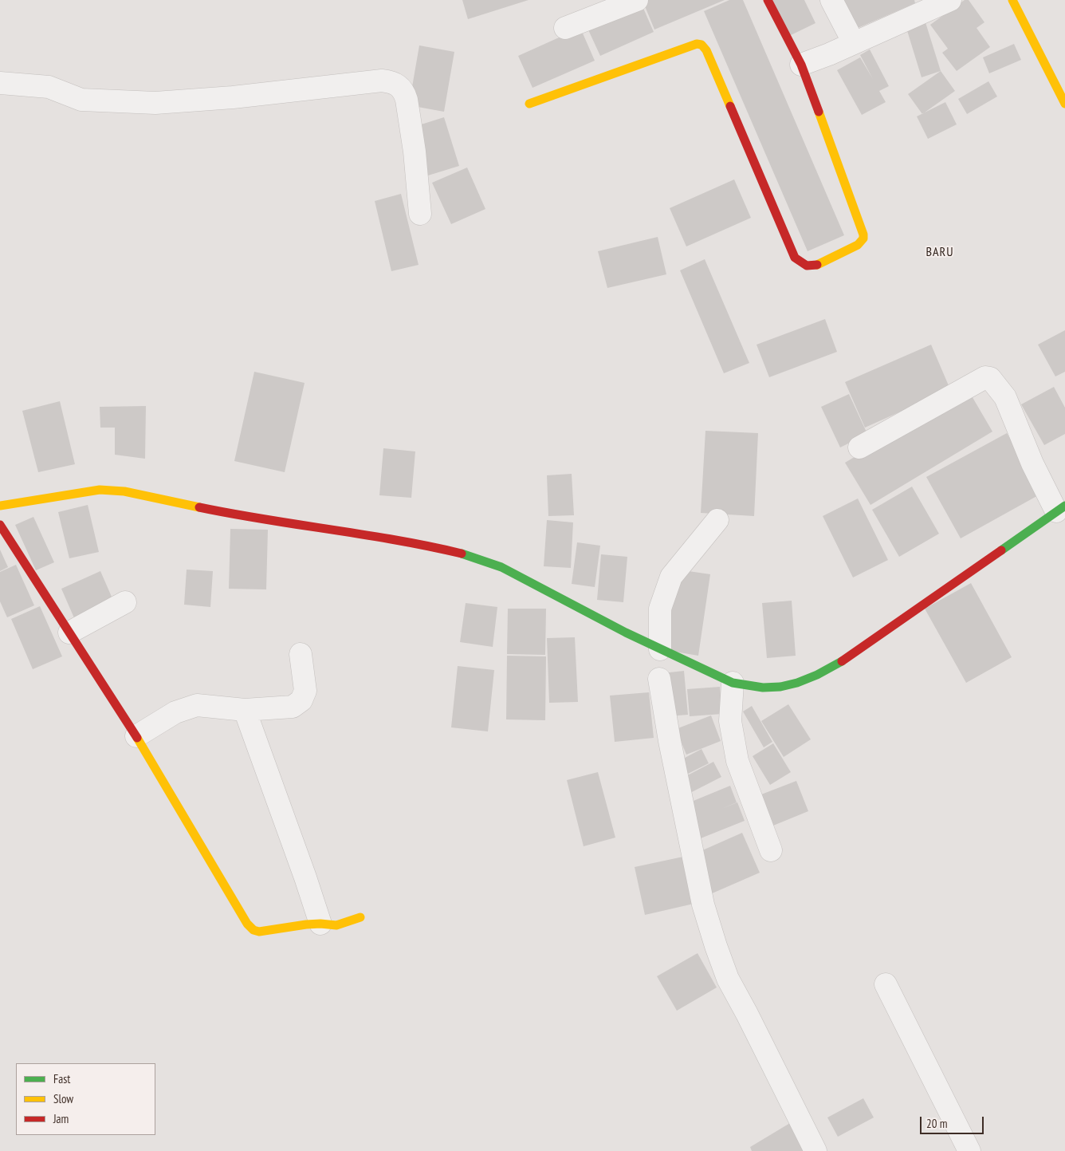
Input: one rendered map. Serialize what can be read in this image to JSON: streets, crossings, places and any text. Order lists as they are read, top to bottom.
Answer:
{
  "districts": ["BARU"],
  "legend": ["Fast", "Slow", "Jam"],
  "scale_bar": "20 m"
}
